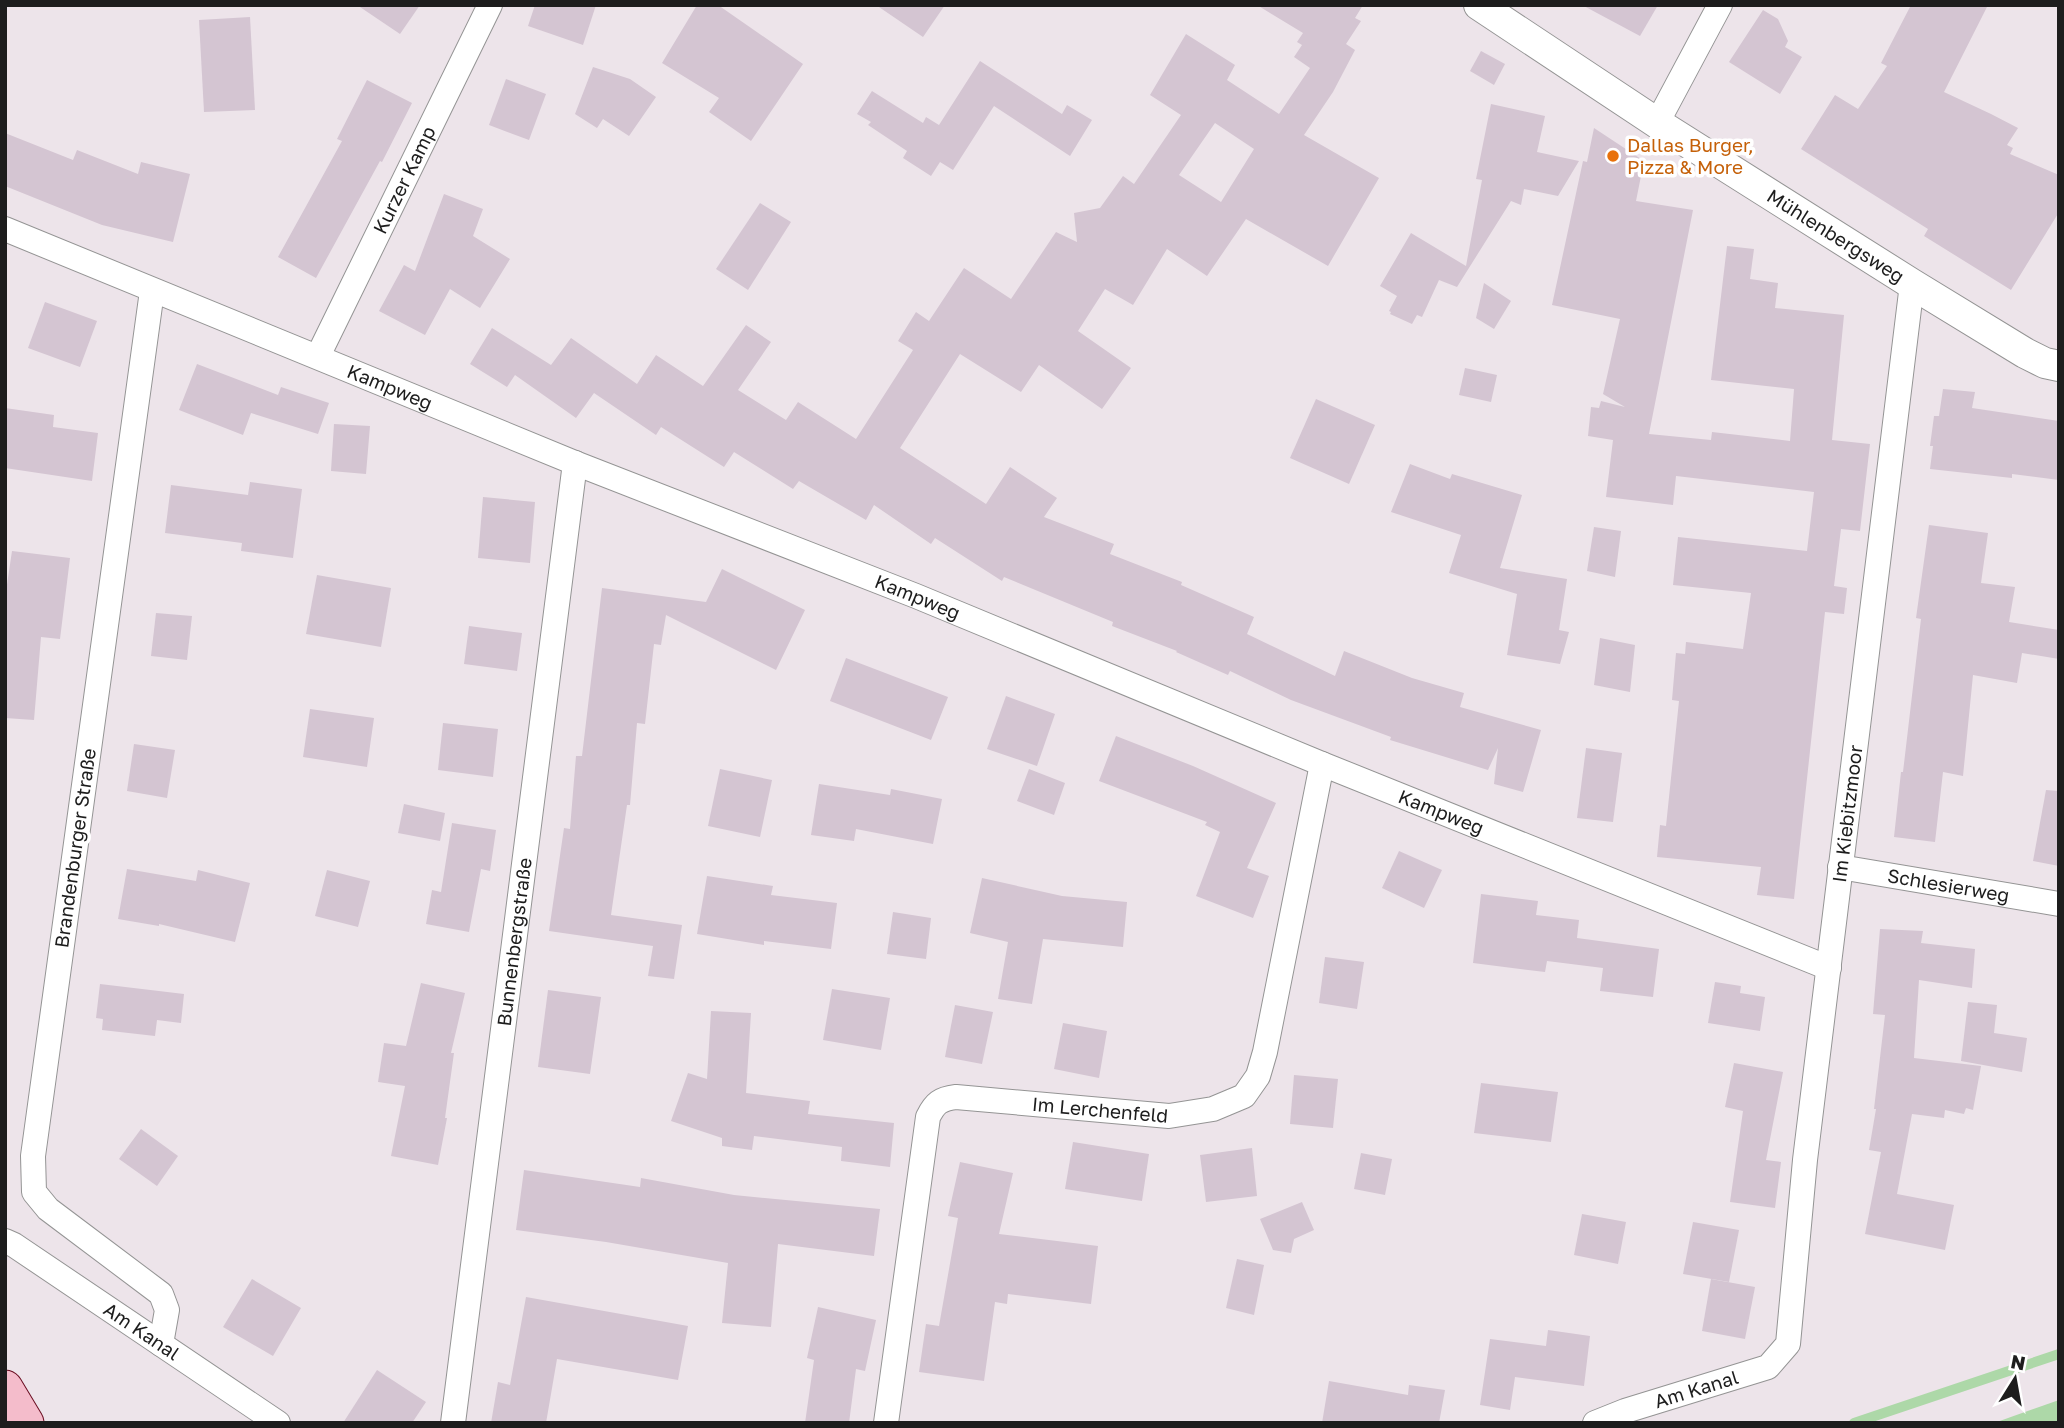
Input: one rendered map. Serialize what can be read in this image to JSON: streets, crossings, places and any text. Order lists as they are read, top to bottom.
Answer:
{
  "streets": {
    "street": [
      "Kurzer Kamp",
      "Mühlenbergsweg",
      "Kampweg",
      "Im Kiebitzmoor",
      "Brandenburger Straße",
      "Schlesierweg",
      "Bunnenbergstraße",
      "Im Lerchenfeld",
      "Am Kanal"
    ]
  },
  "crossings": [
    ["Kurzer Kamp", "Kampweg"],
    ["Mühlenbergsweg", "Im Kiebitzmoor"],
    ["Kampweg", "Im Kiebitzmoor"],
    ["Kampweg", "Brandenburger Straße"],
    ["Kampweg", "Bunnenbergstraße"],
    ["Kampweg", "Im Lerchenfeld"],
    ["Im Kiebitzmoor", "Schlesierweg"],
    ["Im Kiebitzmoor", "Am Kanal"],
    ["Brandenburger Straße", "Am Kanal"]
  ],
  "places": ["Dallas Burger, Pizza & More"],
  "north": "top"
}
